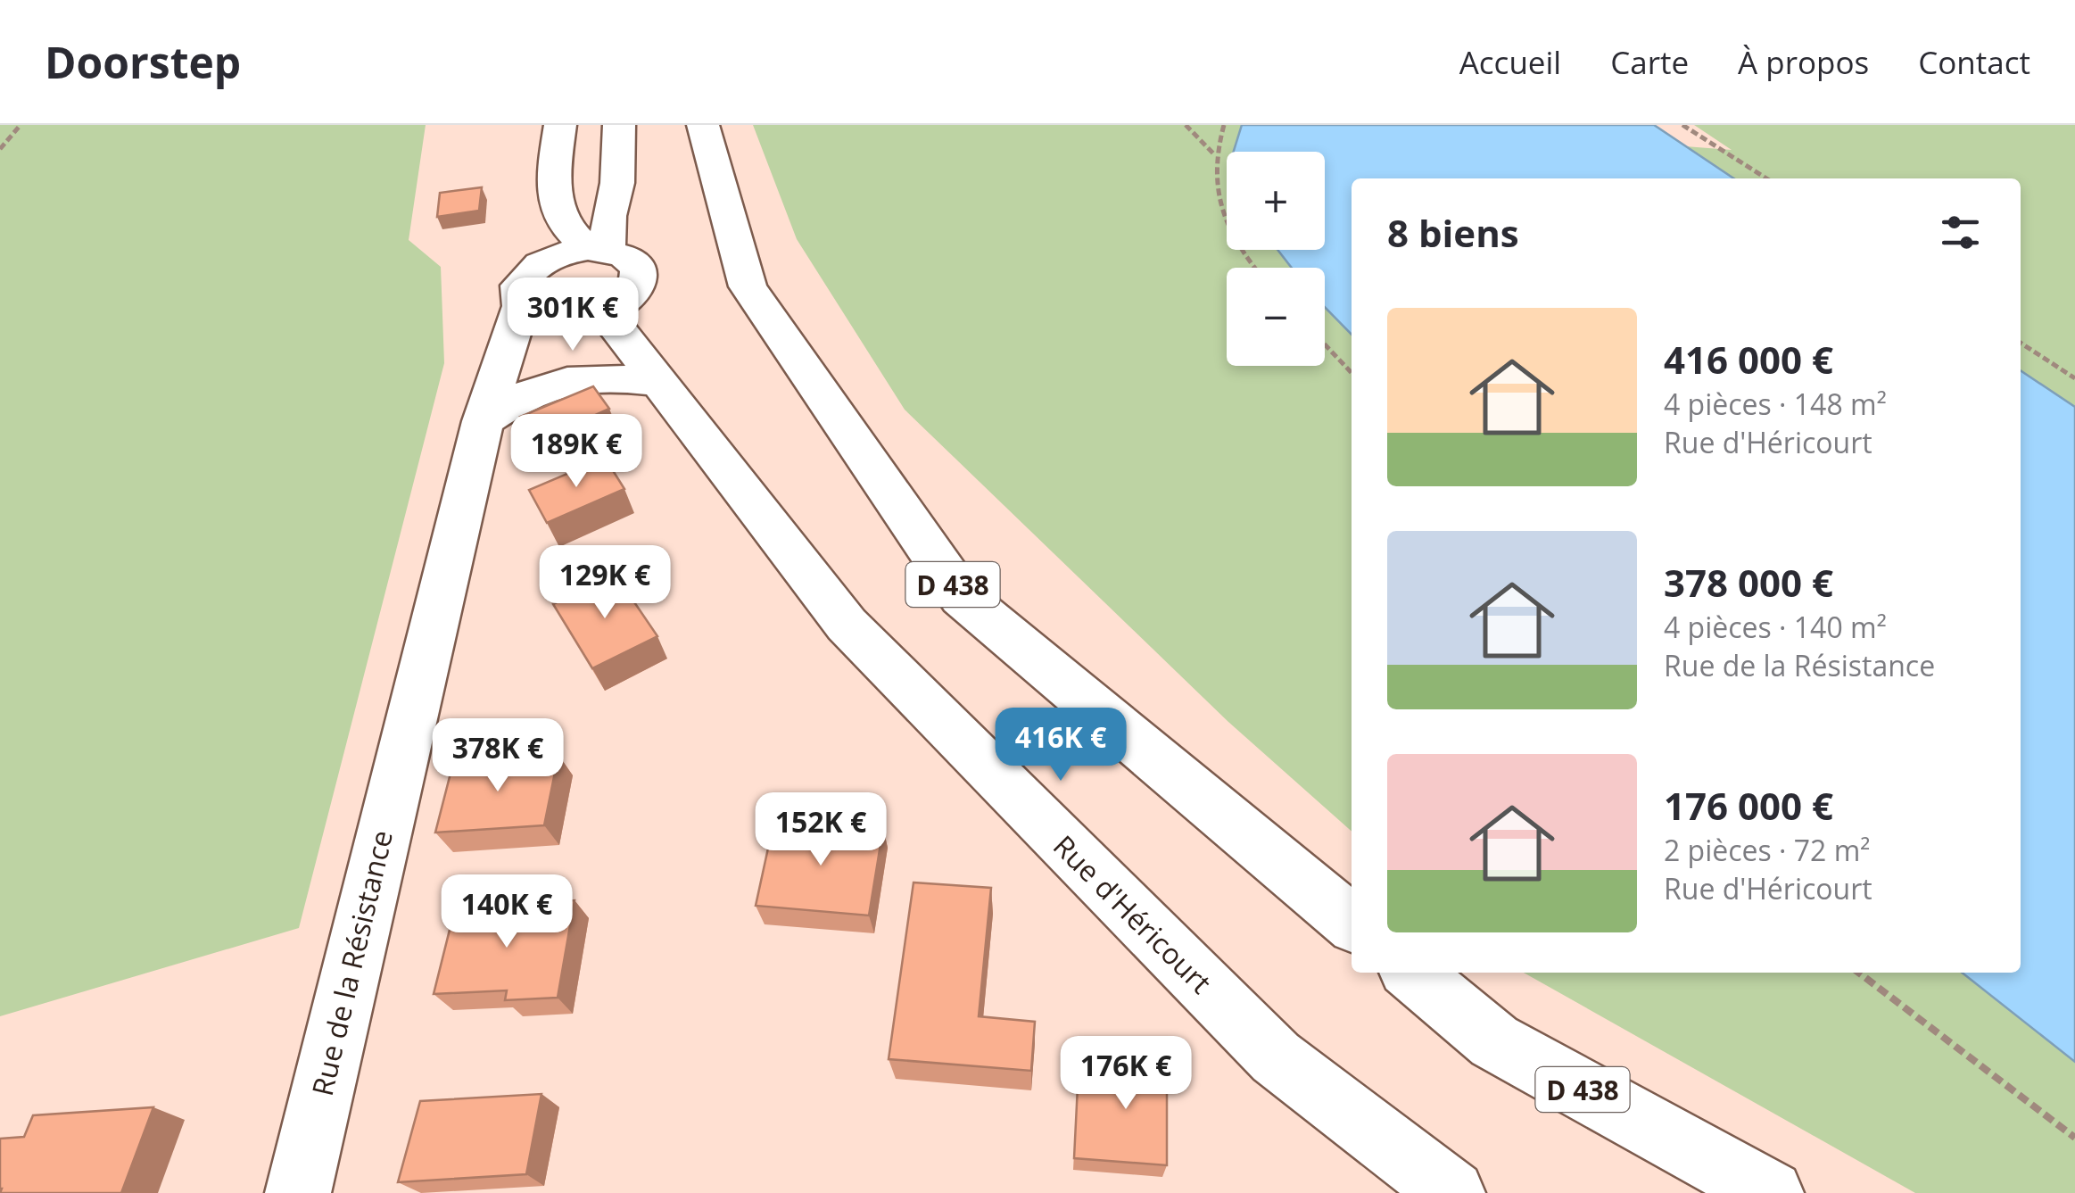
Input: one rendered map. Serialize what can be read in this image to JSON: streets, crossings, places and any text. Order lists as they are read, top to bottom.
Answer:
{
  "streets": {
    "street": ["D 438", "Rue d'Héricourt", "Rue de la Résistance"]
  },
  "page": {
    "header": "Doorstep",
    "nav": [
      "Accueil",
      "Carte",
      "À propos",
      "Contact"
    ],
    "map_buttons": ["+", "−"],
    "heading": "8 biens",
    "price": [
      "301K €",
      "189K €",
      "129K €",
      "416K €",
      "378K €",
      "152K €",
      "140K €",
      "176K €"
    ],
    "list": [
      {
        "name": "416 000 €",
        "note": "4 pièces · 148 m² · Rue d'Héricourt"
      },
      {
        "name": "378 000 €",
        "note": "4 pièces · 140 m² · Rue de la Résistance"
      },
      {
        "name": "176 000 €",
        "note": "2 pièces · 72 m² · Rue d'Héricourt"
      }
    ]
  }
}
